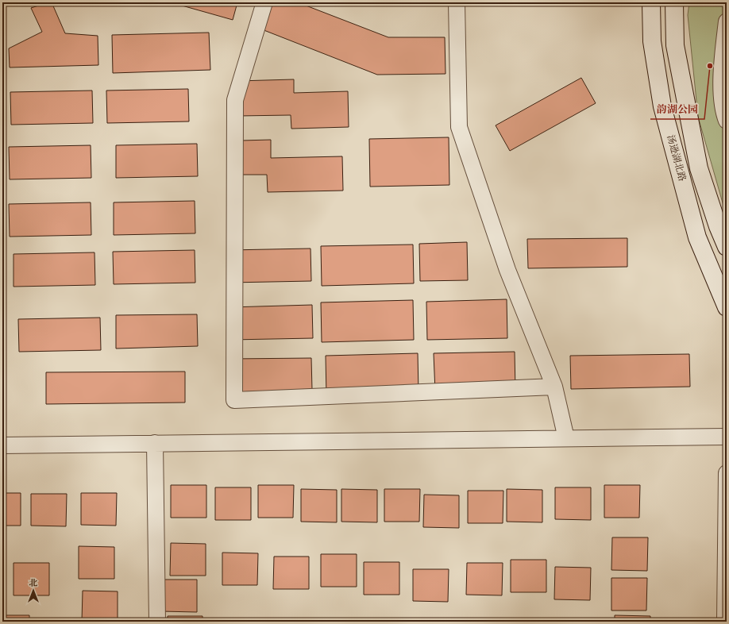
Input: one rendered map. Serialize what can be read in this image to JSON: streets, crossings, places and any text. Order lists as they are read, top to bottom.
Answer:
{
  "streets": {
    "street": ["汤逊湖北路"]
  },
  "places": ["韵湖公园"],
  "north": "top"
}
